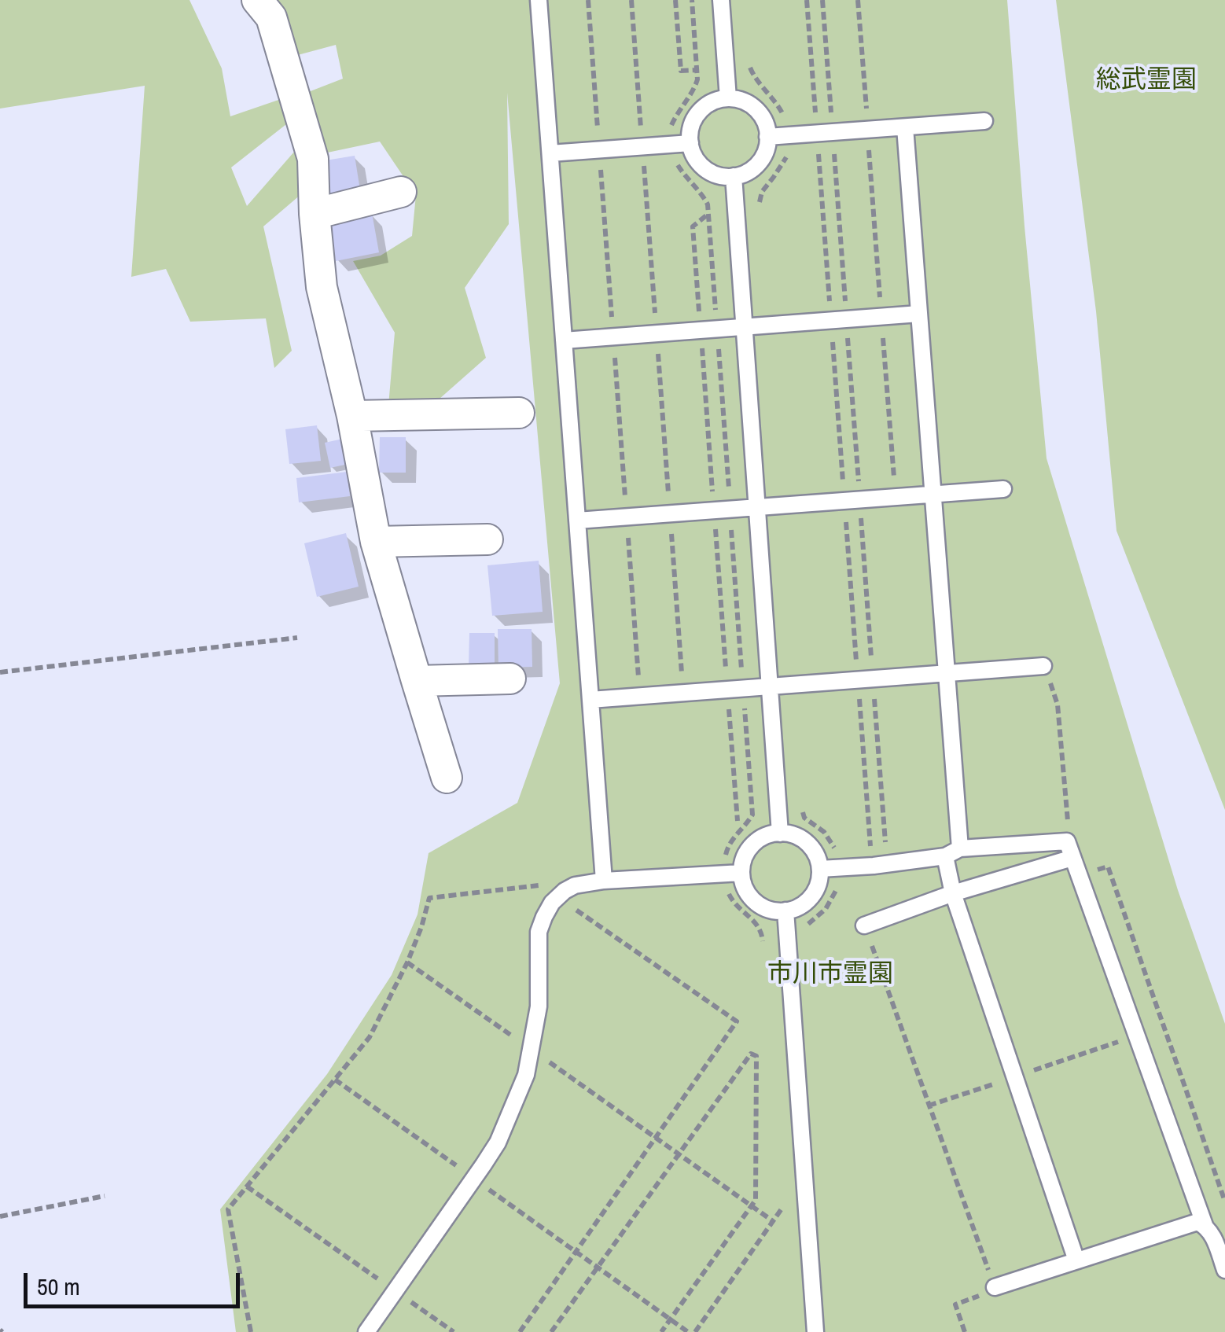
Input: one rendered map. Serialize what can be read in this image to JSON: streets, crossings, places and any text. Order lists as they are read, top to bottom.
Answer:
{
  "parks": ["総武霊園", "市川市霊園"],
  "scale_bar": "50 m"
}
